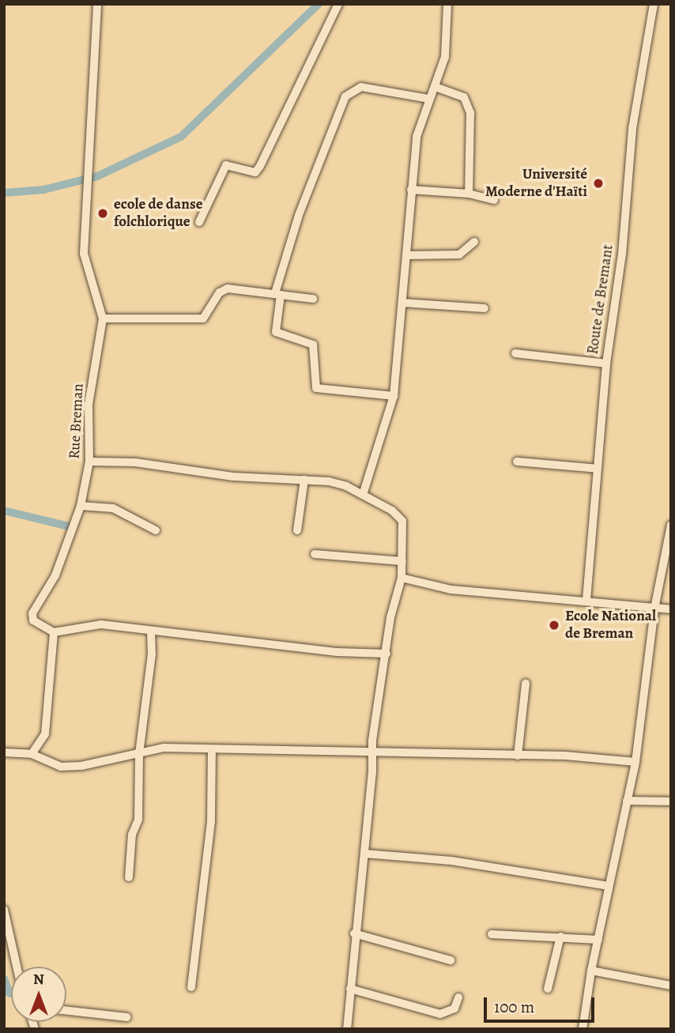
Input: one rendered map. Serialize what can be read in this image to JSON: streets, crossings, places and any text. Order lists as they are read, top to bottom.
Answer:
{
  "streets": {
    "street": ["Route de Bremant", "Rue Breman"]
  },
  "places": ["Université Moderne d'Haïti", "ecole de danse folchlorique", "Ecole National de Breman"],
  "scale_bar": "100 m",
  "north": "top"
}
